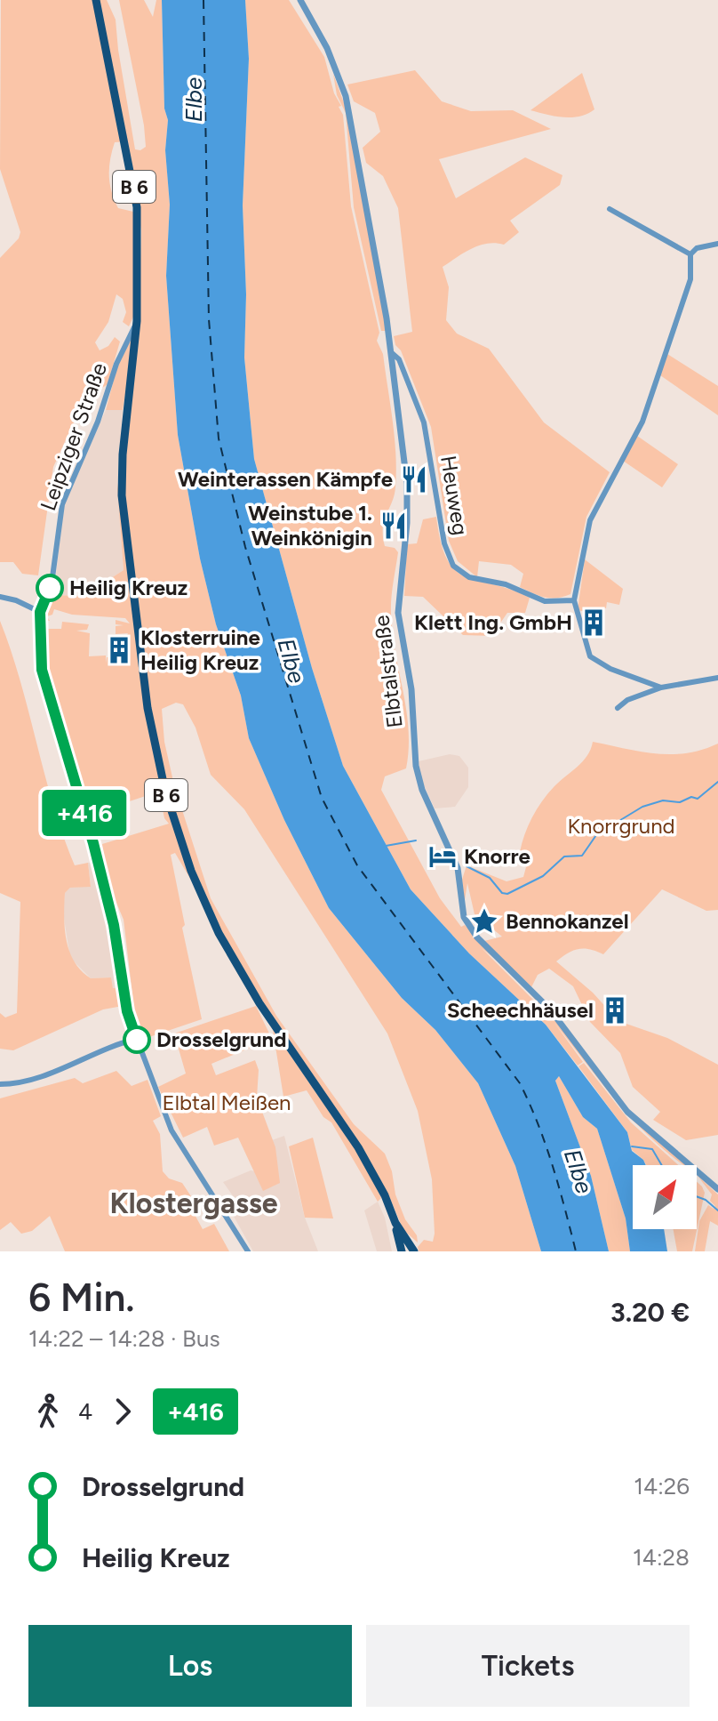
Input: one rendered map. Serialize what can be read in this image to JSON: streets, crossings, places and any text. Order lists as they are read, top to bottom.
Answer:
{
  "streets": {
    "main road": ["B 6"],
    "street": ["Leipziger Straße", "Heuweg", "Elbtalstraße"]
  },
  "crossings": [
    ["B 6", "Leipziger Straße"],
    ["Heuweg", "Elbtalstraße"]
  ],
  "districts": ["Klostergasse"],
  "water": ["Elbe"],
  "parks": ["Knorrgrund", "Elbtal Meißen"],
  "places": {
    "restaurant": ["Weinterassen Kämpfe", "Weinstube 1. Weinkönigin"],
    "other": ["Heilig Kreuz", "Drosselgrund"],
    "building": ["Klett Ing. GmbH", "Klosterruine Heilig Kreuz", "Scheechhäusel"],
    "hotel": ["Knorre"],
    "place": ["Bennokanzel"]
  },
  "lines": ["bus line +416"],
  "north": "top right",
  "page": {
    "on_map": "+416",
    "heading": ["6 Min.", "14:22 – 14:28 · Bus", "3.20 €"],
    "legs": ["4", "+416"],
    "list": [
      {
        "name": "Drosselgrund",
        "value": "14:26"
      },
      {
        "name": "Heilig Kreuz",
        "value": "14:28"
      }
    ],
    "buttons": ["Los", "Tickets"]
  }
}
